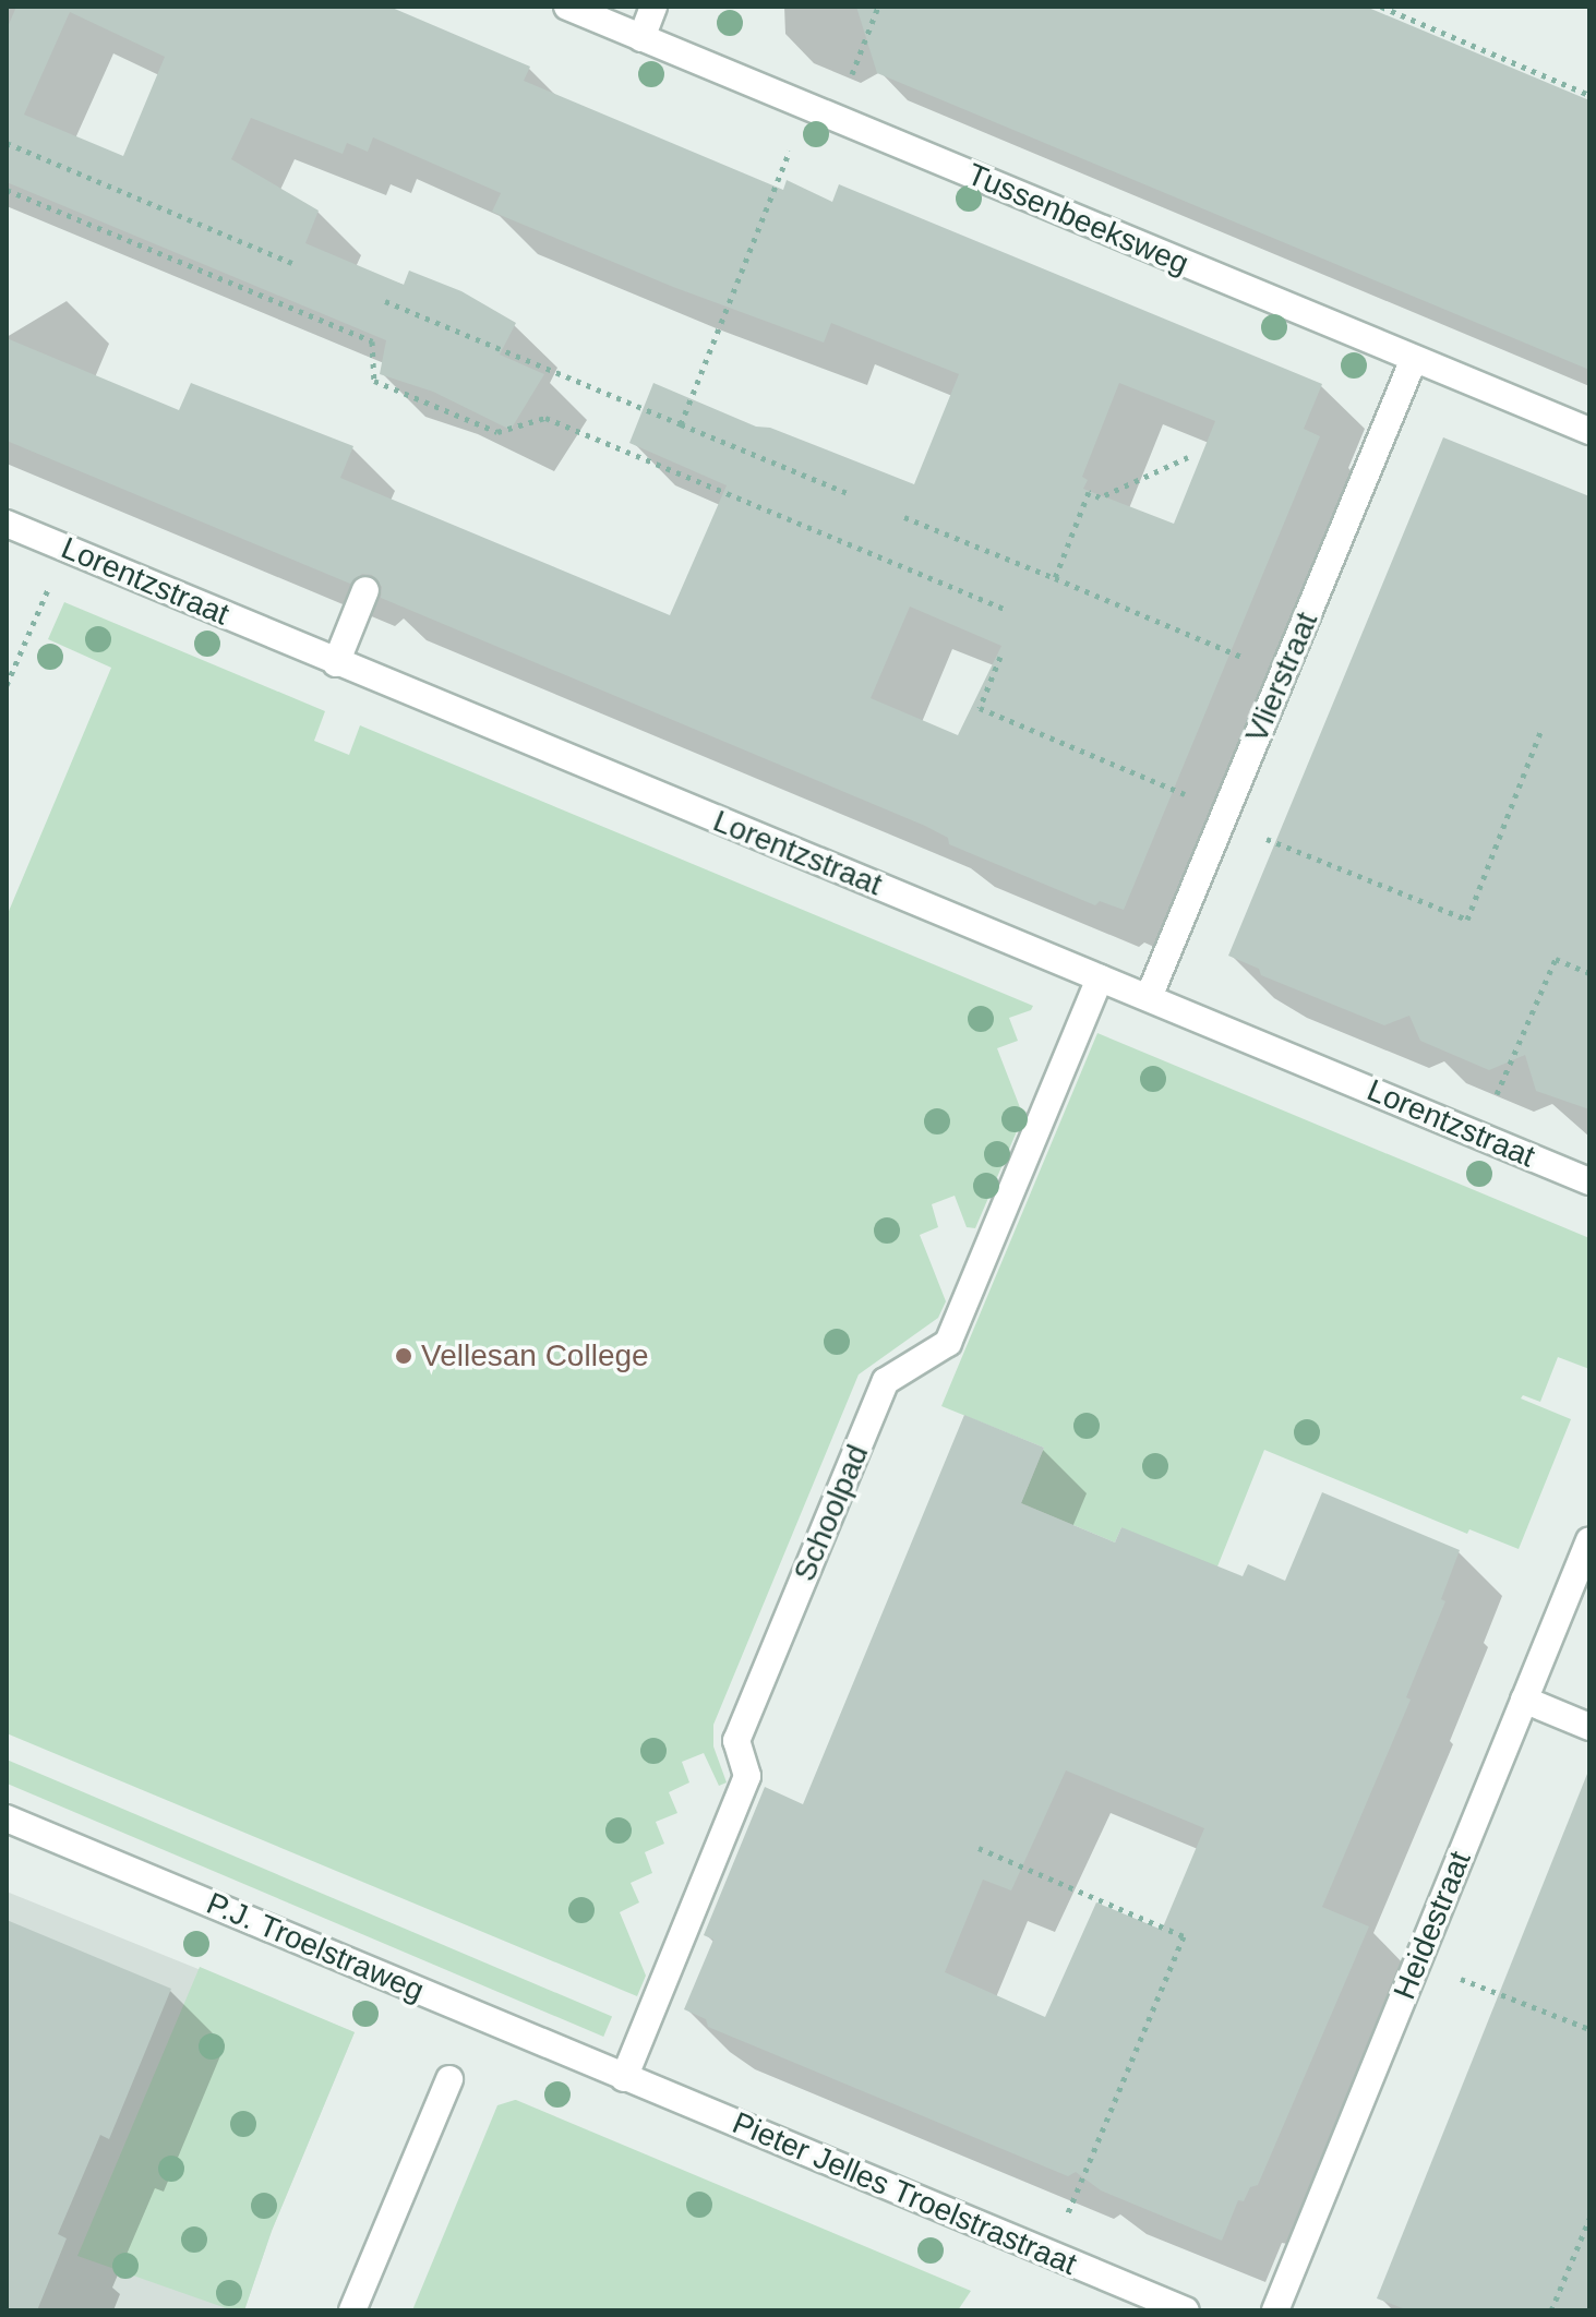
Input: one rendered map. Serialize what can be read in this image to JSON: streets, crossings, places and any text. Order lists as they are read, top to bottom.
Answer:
{
  "streets": {
    "street": [
      "Tussenbeeksweg",
      "Lorentzstraat",
      "Vlierstraat",
      "Schoolpad",
      "Heidestraat",
      "P.J. Troelstraweg",
      "Pieter Jelles Troelstrastraat"
    ]
  },
  "crossings": [
    ["Tussenbeeksweg", "Vlierstraat"],
    ["Lorentzstraat", "Vlierstraat"],
    ["Lorentzstraat", "Schoolpad"],
    ["Schoolpad", "P.J. Troelstraweg"],
    ["Schoolpad", "Pieter Jelles Troelstrastraat"],
    ["P.J. Troelstraweg", "Pieter Jelles Troelstrastraat"]
  ],
  "places": ["Vellesan College"]
}
